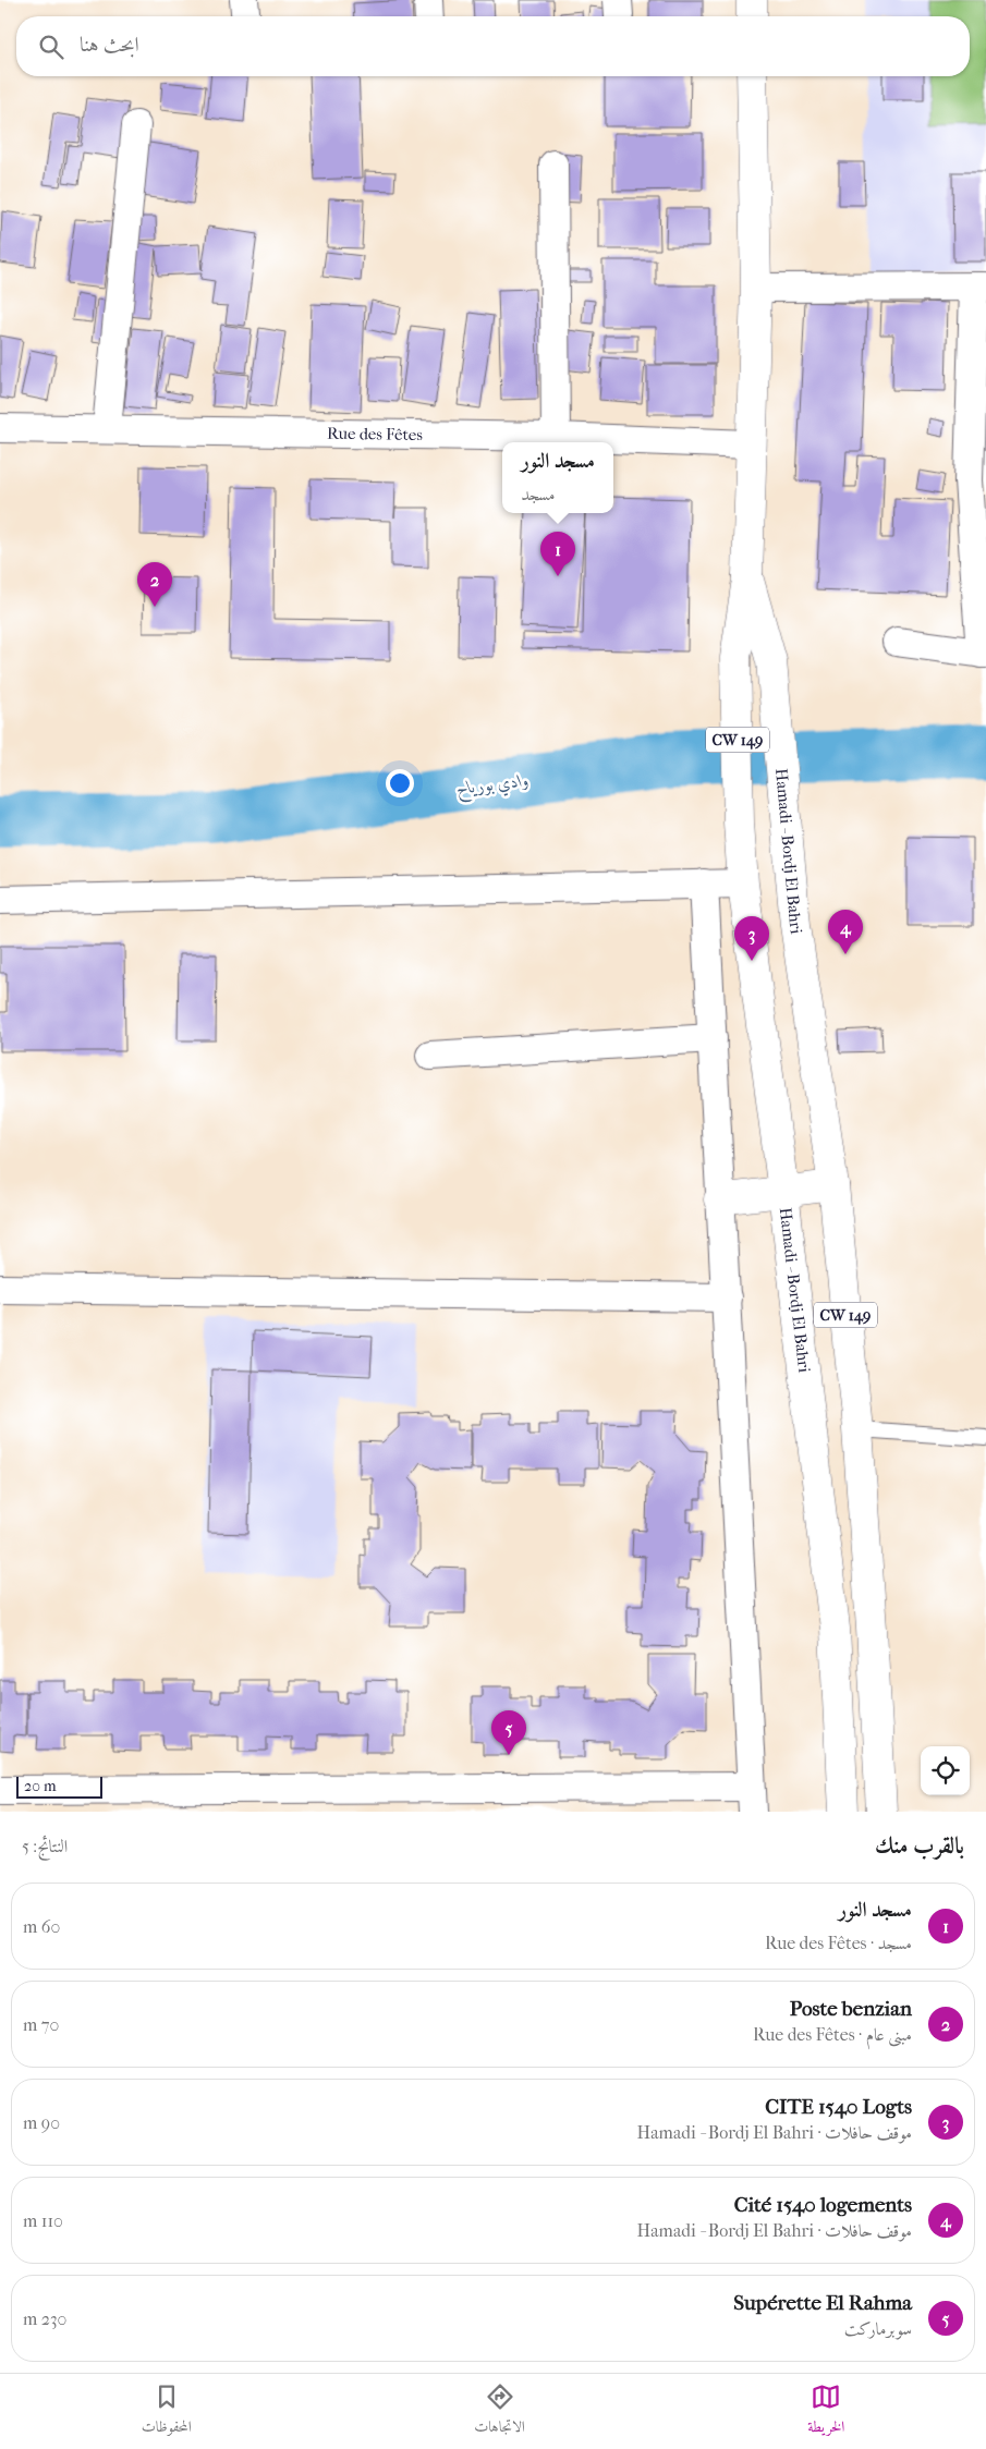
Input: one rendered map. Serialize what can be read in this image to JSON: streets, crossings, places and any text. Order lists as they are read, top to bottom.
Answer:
{
  "streets": {
    "main road": ["CW 149", "Hamadi - Bordj El Bahri"],
    "street": ["Rue des Fêtes"]
  },
  "crossings": [
    ["Rue des Fêtes", "CW 149"],
    ["CW 149", "Hamadi - Bordj El Bahri"]
  ],
  "water": ["وادي بورياح"],
  "scale_bar": "20 m",
  "page": {
    "search": "ابحث هنا",
    "popup": ["مسجد النور", "مسجد"],
    "pins": [
      "1",
      "2",
      "4",
      "3",
      "5"
    ],
    "scale": "20 m",
    "heading": ["بالقرب منك", "النتائج: 5"],
    "list": [
      {
        "mark": "1",
        "name": "مسجد النور",
        "note": "مسجد · Rue des Fêtes",
        "value": "60 m"
      },
      {
        "mark": "2",
        "name": "Poste benzian",
        "note": "مبنى عام · Rue des Fêtes",
        "value": "70 m"
      },
      {
        "mark": "3",
        "name": "CITE 1540 Logts",
        "note": "موقف حافلات · Hamadi - Bordj El Bahri",
        "value": "90 m"
      },
      {
        "mark": "4",
        "name": "Cité 1540 logements",
        "note": "موقف حافلات · Hamadi - Bordj El Bahri",
        "value": "110 m"
      },
      {
        "mark": "5",
        "name": "Supérette El Rahma",
        "note": "سوبرماركت",
        "value": "230 m"
      }
    ],
    "nav": ["الخريطة", "الاتجاهات", "المحفوظات"]
  }
}
